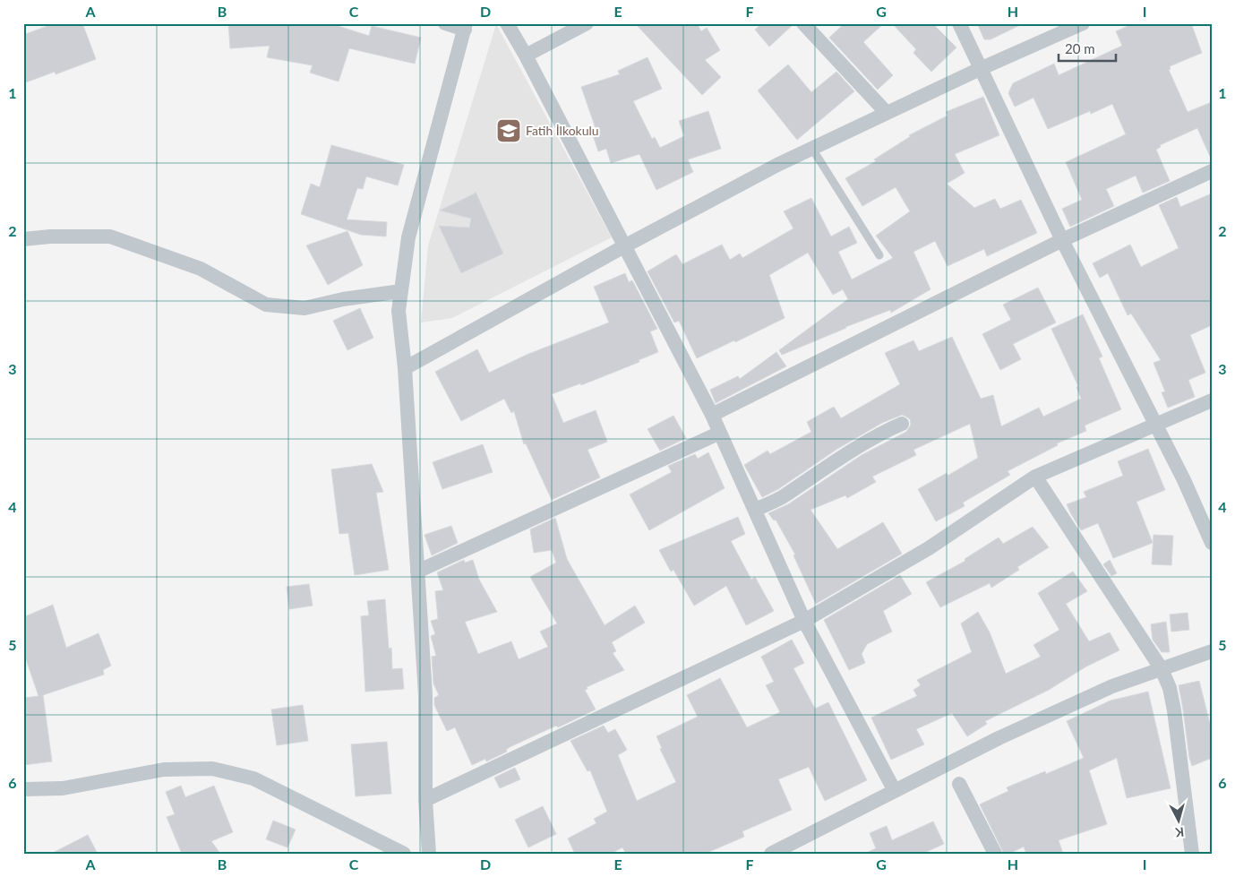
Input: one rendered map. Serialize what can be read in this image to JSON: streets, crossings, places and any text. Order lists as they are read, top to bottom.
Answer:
{
  "places": {
    "school or university": ["Fatih İlkokulu"]
  },
  "scale_bar": "20 m",
  "north": "bottom",
  "grid": {
    "columns": [
      "A",
      "B",
      "C",
      "D",
      "E",
      "F",
      "G",
      "H",
      "I"
    ],
    "rows": [
      "1",
      "2",
      "3",
      "4",
      "5",
      "6"
    ]
  }
}
